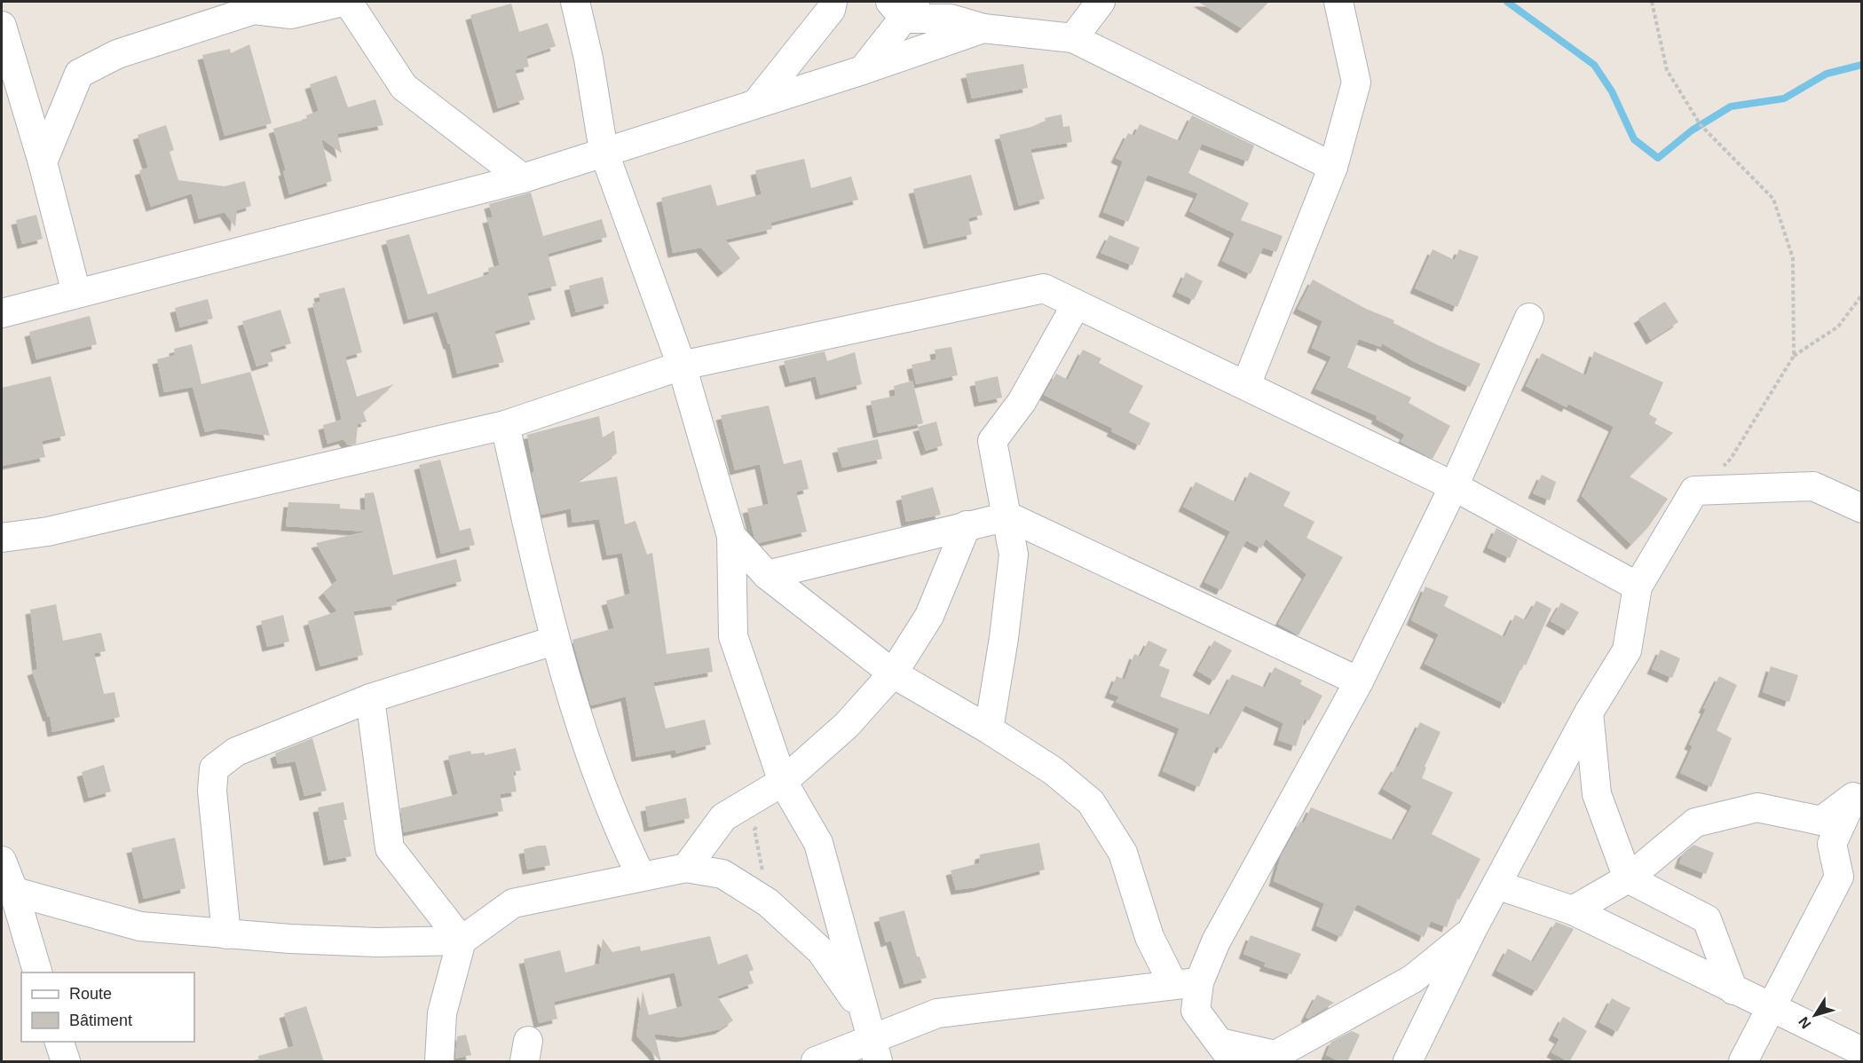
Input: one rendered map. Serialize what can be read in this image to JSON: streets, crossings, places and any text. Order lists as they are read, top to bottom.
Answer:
{
  "legend": ["Route", "Bâtiment"],
  "north": "bottom left"
}
